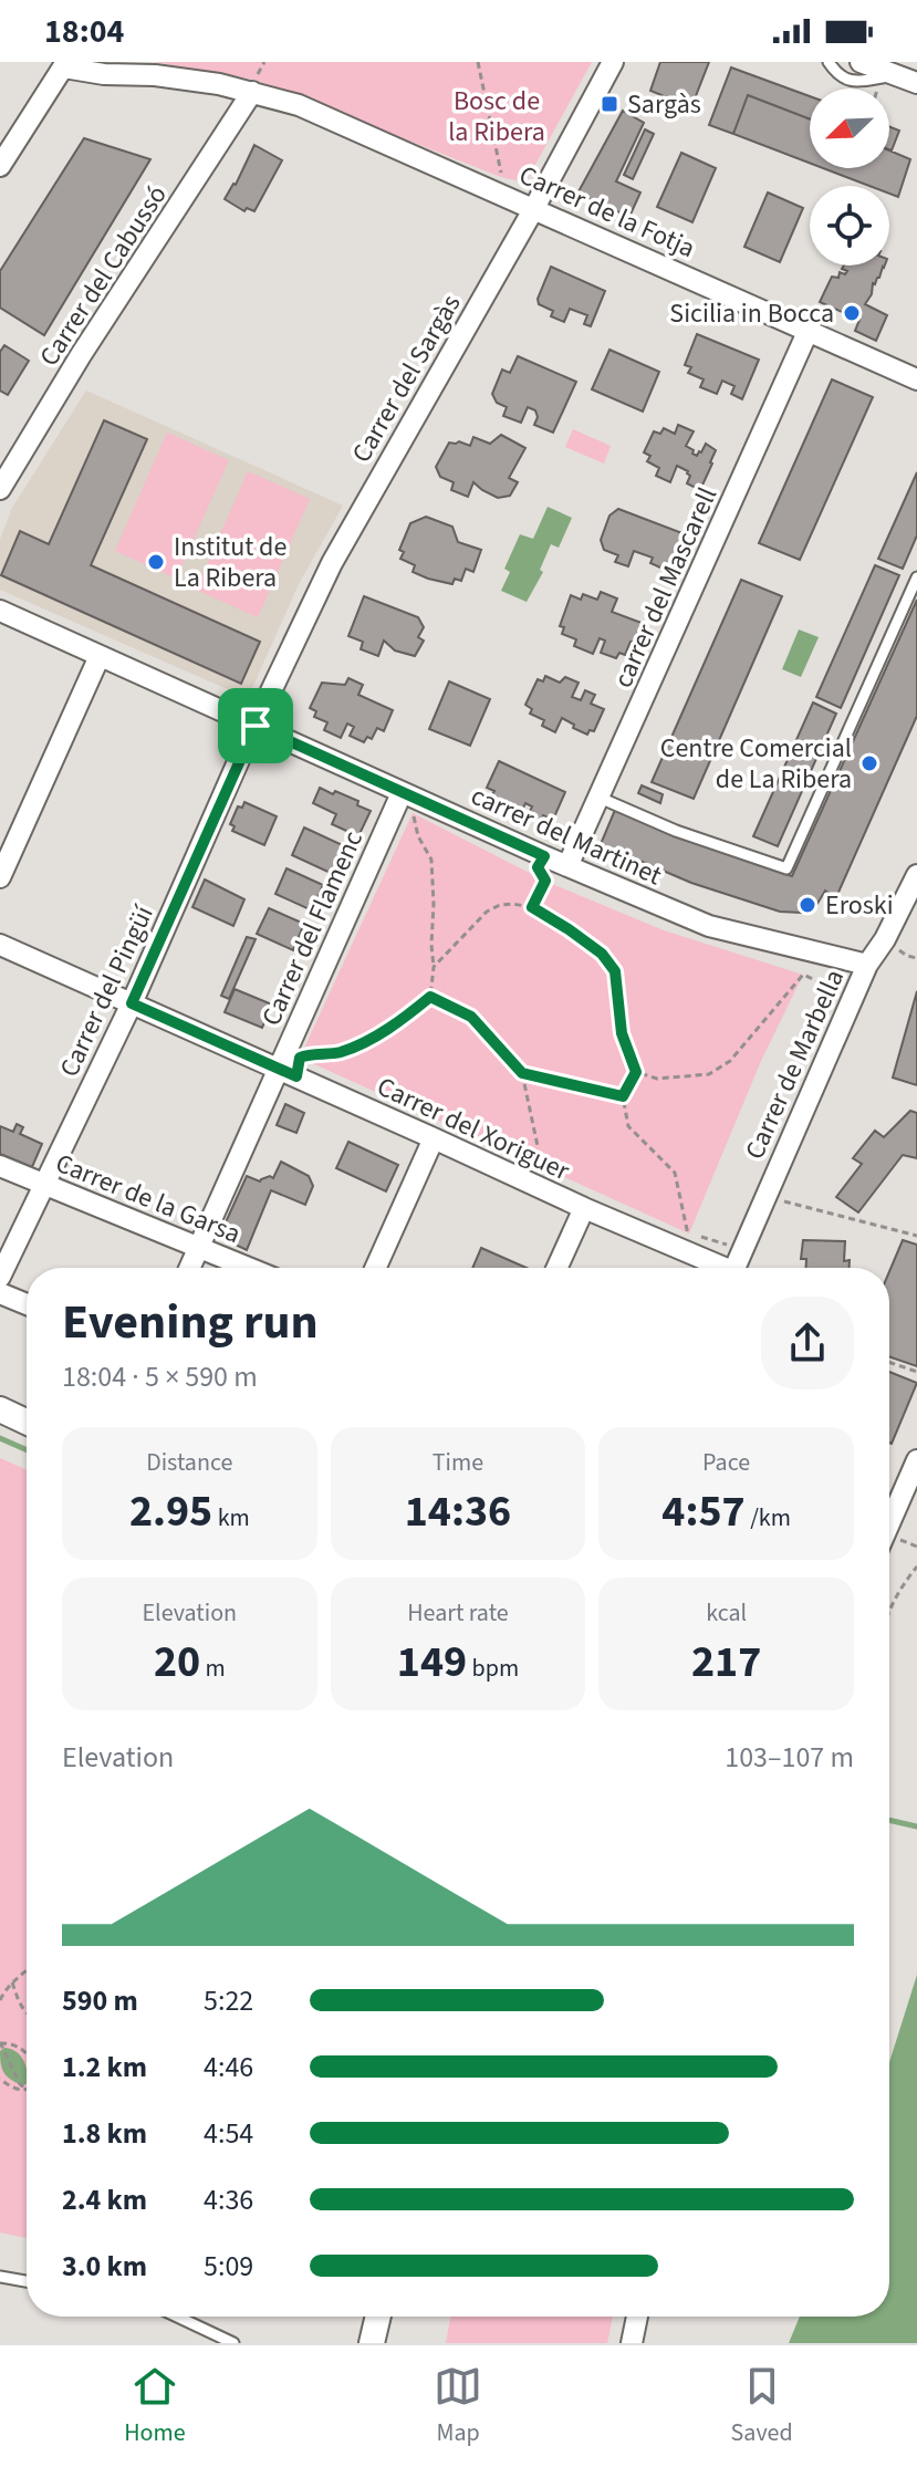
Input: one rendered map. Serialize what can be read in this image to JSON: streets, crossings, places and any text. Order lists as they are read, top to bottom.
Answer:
{
  "streets": {
    "street": [
      "Carrer de la Fotja",
      "Carrer del Cabussó",
      "Carrer del Sargàs",
      "carrer del Mascarell",
      "carrer del Martinet",
      "Carrer del Flamenc",
      "Carrer del Pingüí",
      "Carrer de Marbella",
      "Carrer del Xoriguer",
      "Carrer de la Garsa"
    ]
  },
  "crossings": [
    ["Carrer de la Fotja", "Carrer del Cabussó"],
    ["Carrer de la Fotja", "Carrer del Sargàs"],
    ["Carrer de la Fotja", "carrer del Mascarell"],
    ["Carrer del Sargàs", "carrer del Martinet"],
    ["Carrer del Sargàs", "Carrer del Pingüí"],
    ["carrer del Mascarell", "carrer del Martinet"],
    ["carrer del Martinet", "Carrer del Flamenc"],
    ["carrer del Martinet", "Carrer del Pingüí"],
    ["carrer del Martinet", "Carrer de Marbella"],
    ["Carrer del Flamenc", "Carrer del Xoriguer"],
    ["Carrer del Flamenc", "Carrer de la Garsa"],
    ["Carrer del Pingüí", "Carrer del Xoriguer"],
    ["Carrer del Pingüí", "Carrer de la Garsa"]
  ],
  "parks": ["Bosc de la Ribera"],
  "places": {
    "transit": ["Sargàs"],
    "other": [
      "Sicilia in Bocca",
      "Institut de La Ribera",
      "Centre Comercial de La Ribera",
      "Eroski"
    ]
  },
  "north": "bottom left",
  "page": {
    "status": "18:04",
    "heading": ["Evening run", "18:04 · 5 × 590 m"],
    "stats": [
      ["Distance", "2.95 km"],
      ["Time", "14:36"],
      ["Pace", "4:57 /km"],
      ["Elevation", "20 m"],
      ["Heart rate", "149 bpm"],
      ["kcal", "217"]
    ],
    "chart": ["Elevation", "103–107 m"],
    "list": [
      {
        "name": "590 m",
        "note": "5:22"
      },
      {
        "name": "1.2 km",
        "note": "4:46"
      },
      {
        "name": "1.8 km",
        "note": "4:54"
      },
      {
        "name": "2.4 km",
        "note": "4:36"
      },
      {
        "name": "3.0 km",
        "note": "5:09"
      }
    ],
    "tabs": ["Home", "Map", "Saved"]
  }
}
